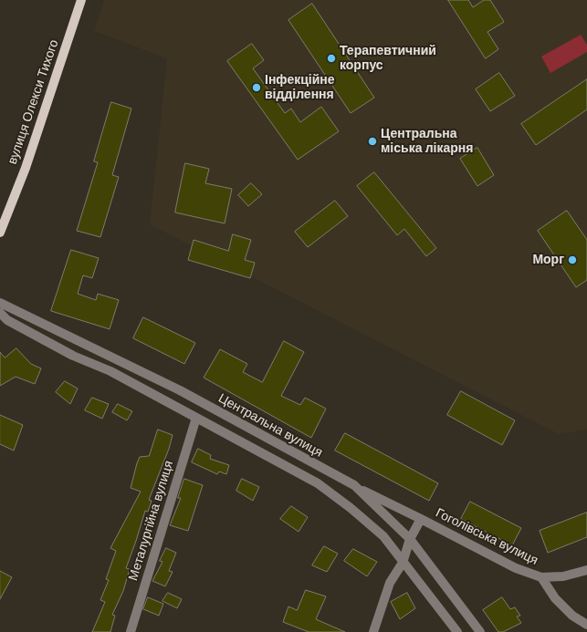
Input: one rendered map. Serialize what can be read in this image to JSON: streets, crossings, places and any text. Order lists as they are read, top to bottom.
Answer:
{
  "streets": {
    "main road": ["вулиця Олекси Тихого"],
    "street": ["Центральна вулиця", "Металургійна вулиця", "Гоголівська вулиця"]
  },
  "crossings": [
    ["Центральна вулиця", "Гоголівська вулиця"]
  ],
  "places": [
    "Терапевтичний корпус",
    "Інфекційне відділення",
    "Центральна міська лікарня",
    "Морг"
  ]
}
